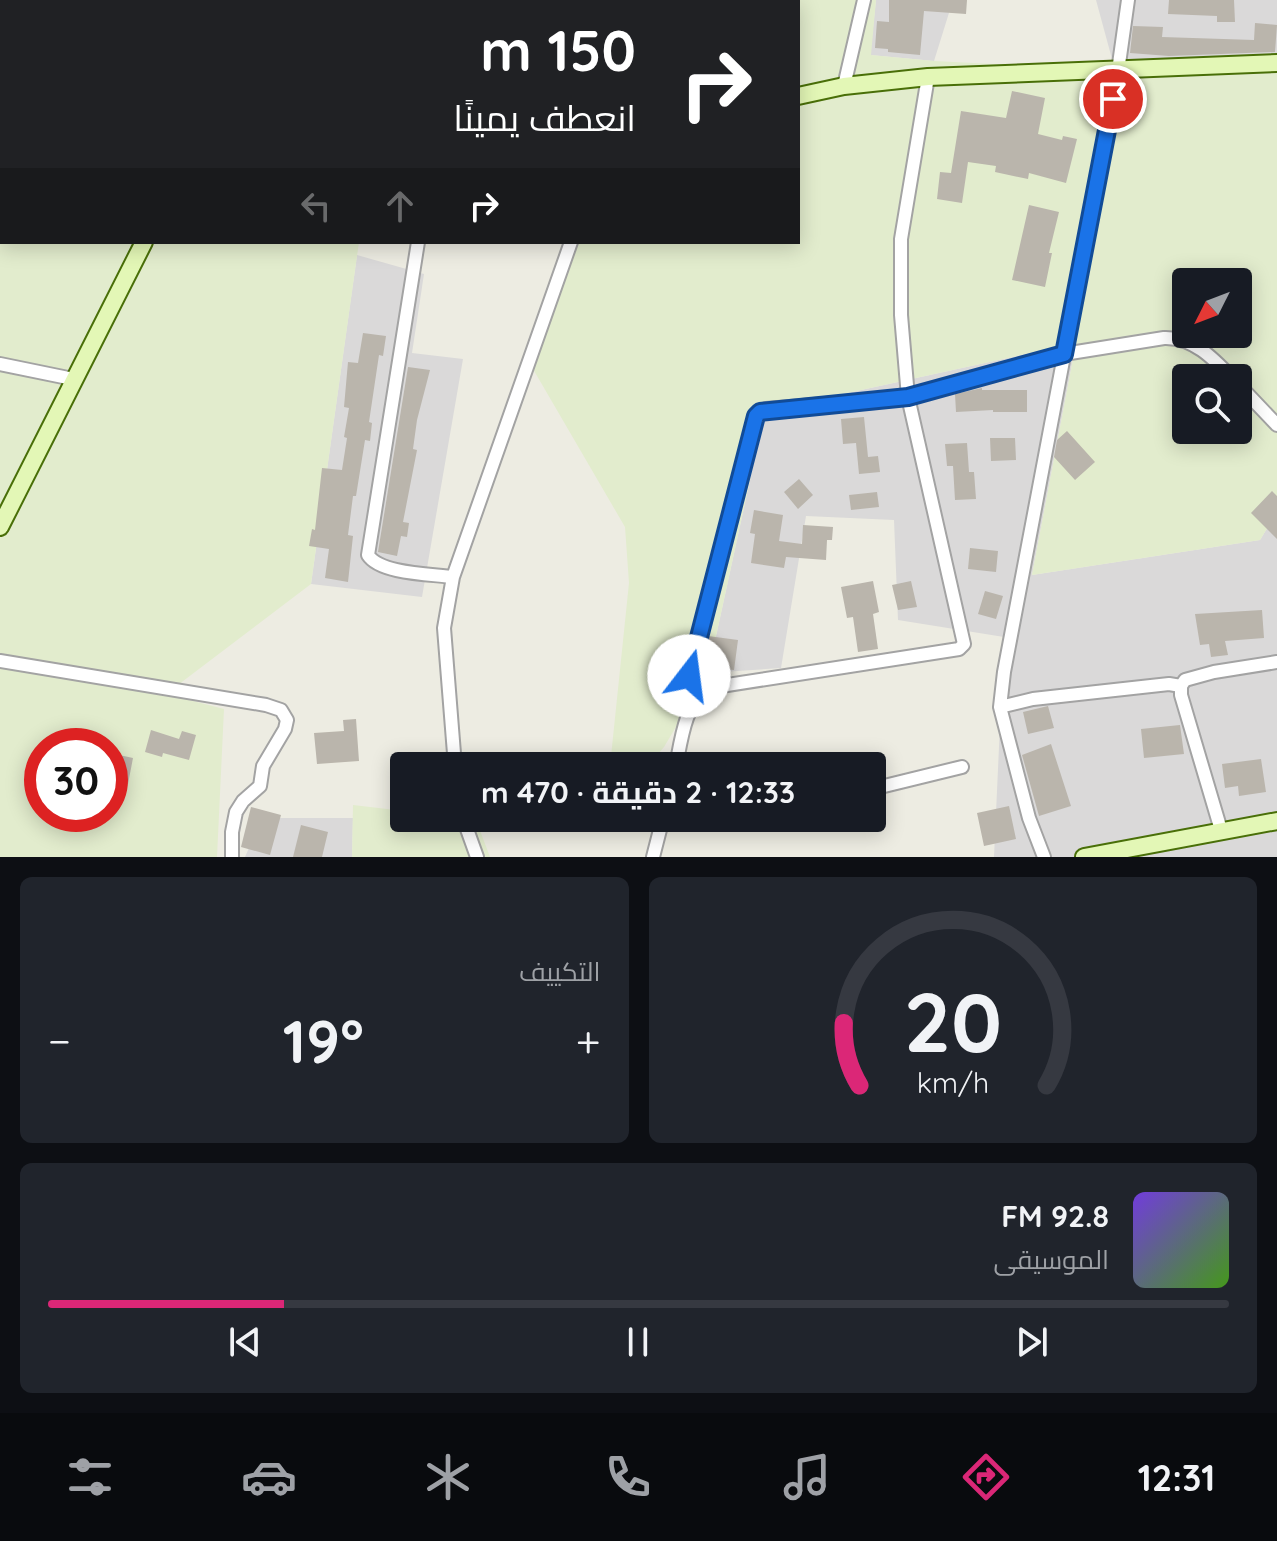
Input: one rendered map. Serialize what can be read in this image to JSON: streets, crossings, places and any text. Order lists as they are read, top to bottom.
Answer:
{
  "north": "bottom left",
  "page": {
    "turn": ["150 m", "انعطف يمينًا"],
    "limit": "30",
    "trip": "12:33 · 2 دقيقة · 470 m",
    "tile": "التكييف",
    "heat": ["−", "19°", "+"],
    "song": ["92.8 FM", "الموسيقى"],
    "tabs": "12:31",
    "gauge": ["20", "km/h"]
  }
}
